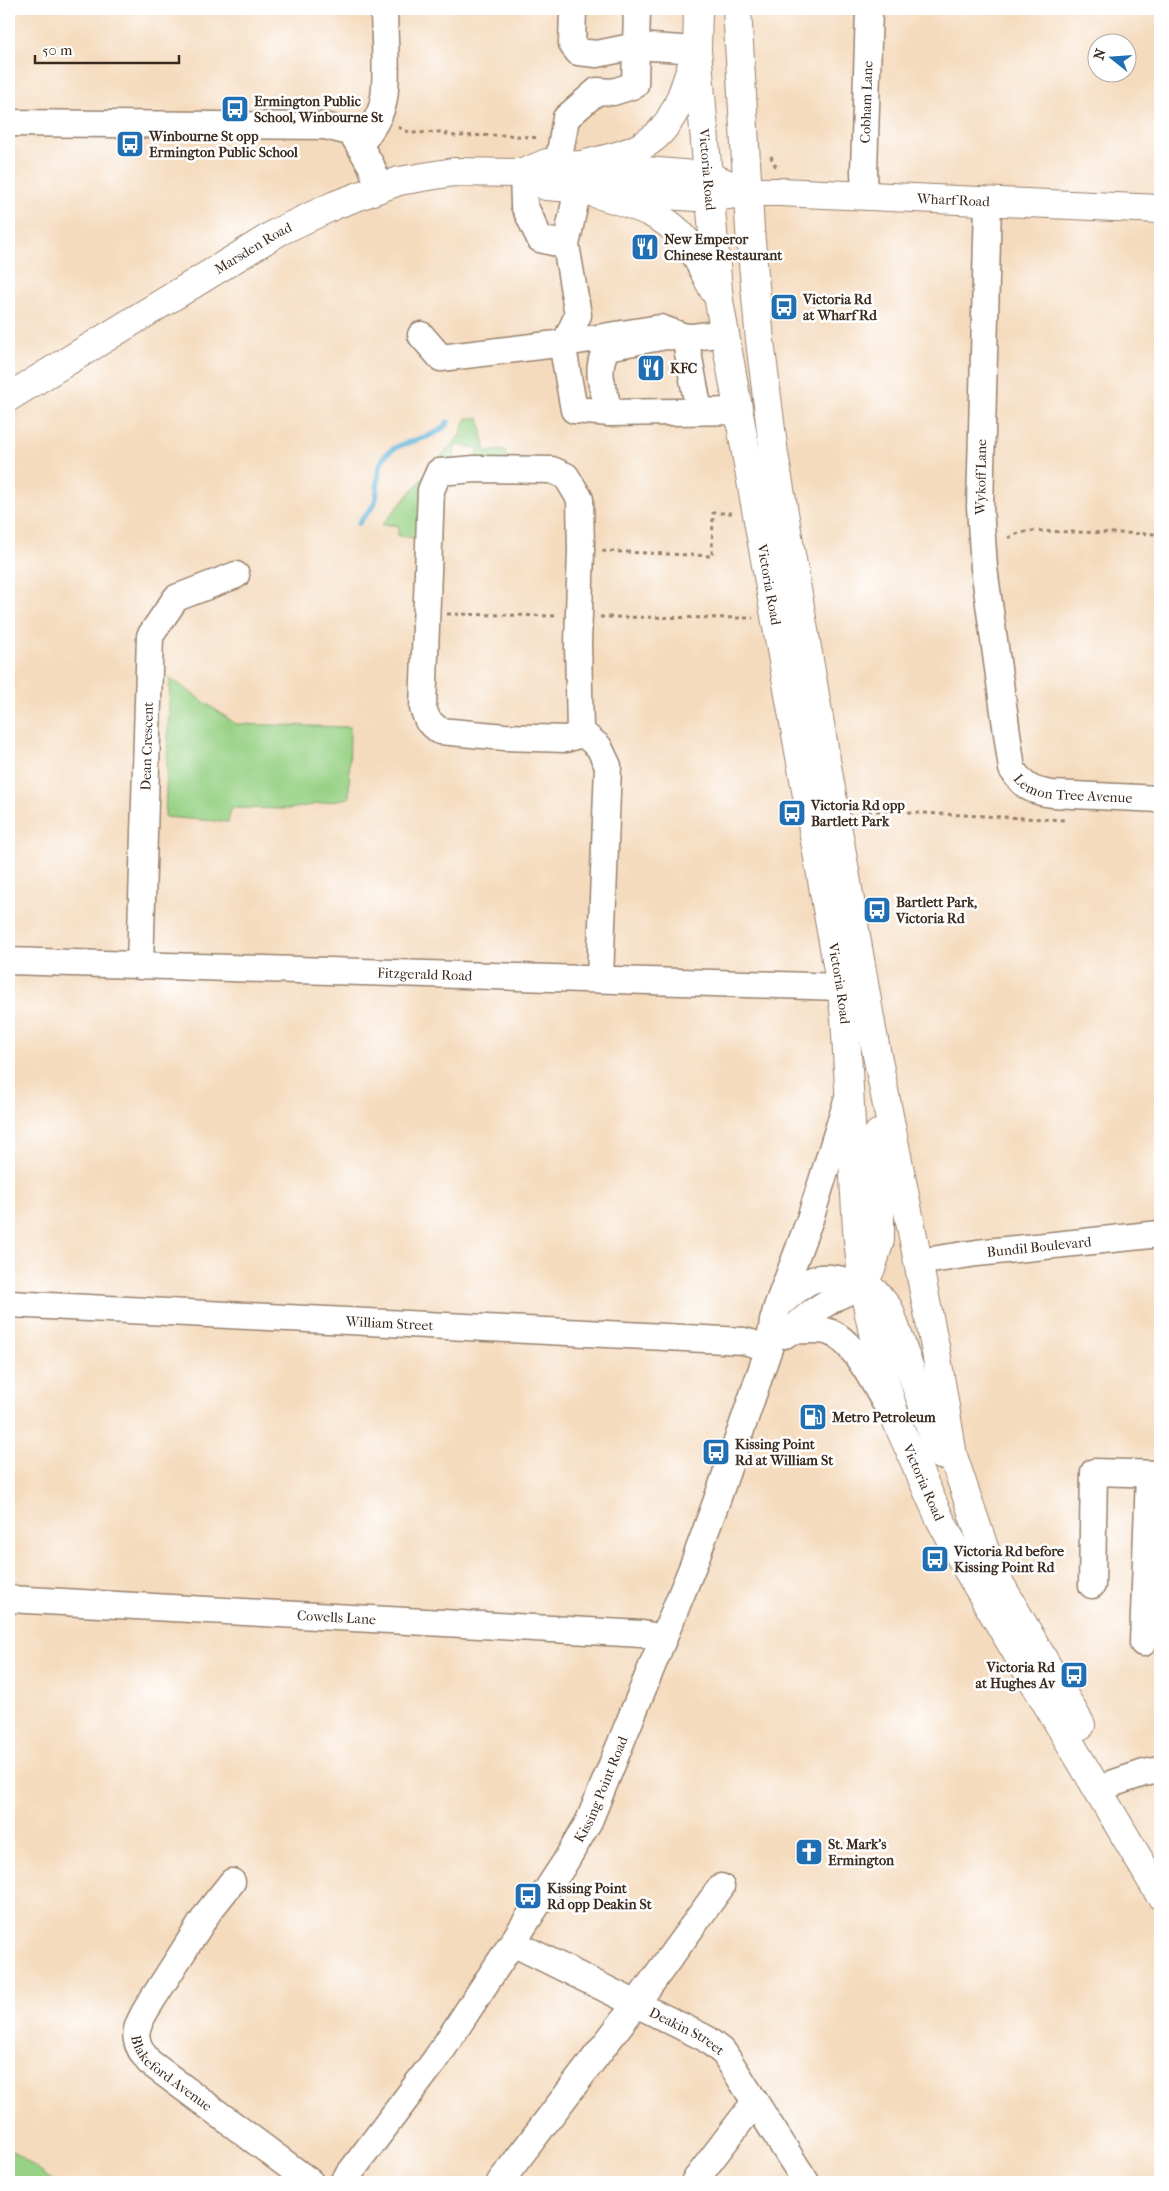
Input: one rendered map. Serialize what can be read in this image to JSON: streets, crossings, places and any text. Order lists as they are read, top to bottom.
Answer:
{
  "streets": {
    "main road": ["Victoria Road", "Wharf Road", "Marsden Road"],
    "street": [
      "Cobham Lane",
      "Wykoff Lane",
      "Dean Crescent",
      "Lemon Tree Avenue",
      "Fitzgerald Road",
      "Bundil Boulevard",
      "William Street",
      "Cowells Lane",
      "Kissing Point Road",
      "Deakin Street",
      "Blakeford Avenue"
    ]
  },
  "crossings": [
    ["Cobham Lane", "Wharf Road"],
    ["Victoria Road", "Wharf Road"],
    ["Victoria Road", "Marsden Road"],
    ["Victoria Road", "Fitzgerald Road"],
    ["Victoria Road", "Bundil Boulevard"],
    ["Victoria Road", "Kissing Point Road"],
    ["Wharf Road", "Marsden Road"],
    ["Wharf Road", "Wykoff Lane"],
    ["Wykoff Lane", "Lemon Tree Avenue"],
    ["Dean Crescent", "Fitzgerald Road"],
    ["William Street", "Kissing Point Road"],
    ["Cowells Lane", "Kissing Point Road"],
    ["Kissing Point Road", "Deakin Street"]
  ],
  "places": {
    "bus stop": [
      "Ermington Public School, Winbourne St",
      "Winbourne St opp Ermington Public School",
      "Victoria Rd at Wharf Rd",
      "Victoria Rd opp Bartlett Park",
      "Bartlett Park, Victoria Rd",
      "Kissing Point Rd at William St",
      "Victoria Rd before Kissing Point Rd",
      "Victoria Rd at Hughes Av",
      "Kissing Point Rd opp Deakin St"
    ],
    "restaurant": ["New Emperor Chinese Restaurant", "KFC"],
    "fuel station": ["Metro Petroleum"],
    "church": ["St. Mark's Ermington"]
  },
  "scale_bar": "50 m",
  "north": "left"
}
